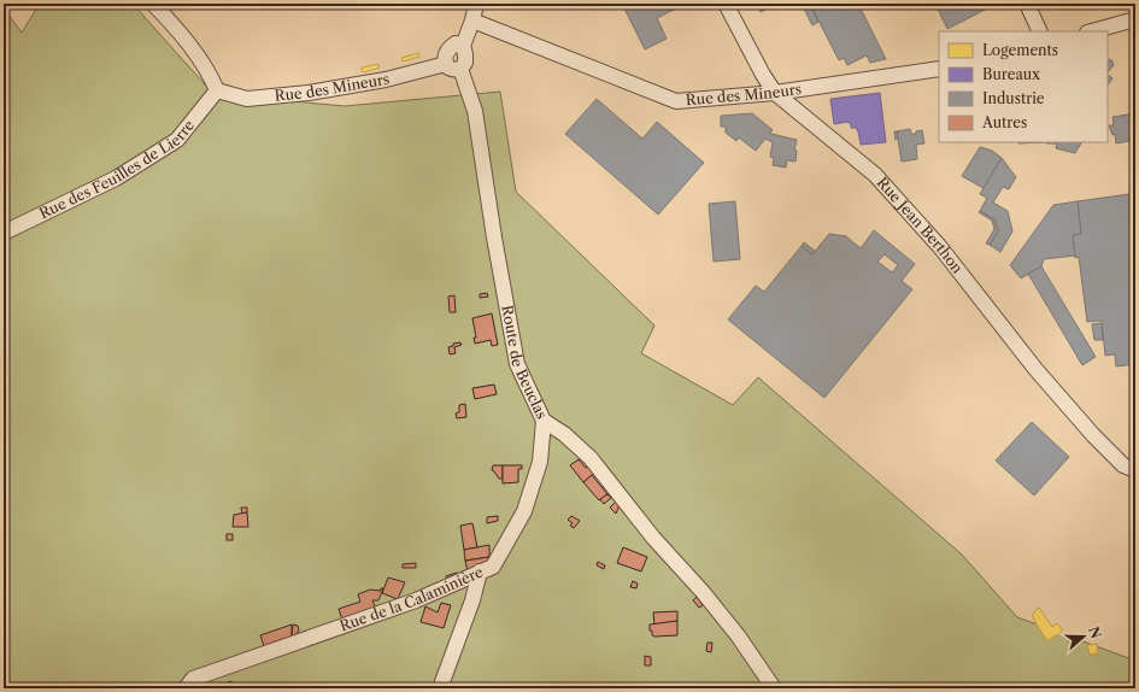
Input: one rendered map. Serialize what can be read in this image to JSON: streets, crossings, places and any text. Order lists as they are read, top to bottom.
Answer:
{
  "streets": {
    "street": [
      "Rue des Mineurs",
      "Rue des Feuilles de Lierre",
      "Rue Jean Berthon",
      "Route de Beuclas",
      "Rue de la Calaminière"
    ]
  },
  "crossings": [
    ["Rue des Mineurs", "Rue des Feuilles de Lierre"],
    ["Rue des Mineurs", "Rue Jean Berthon"],
    ["Rue des Mineurs", "Route de Beuclas"],
    ["Route de Beuclas", "Rue de la Calaminière"]
  ],
  "legend": [
    "Logements",
    "Bureaux",
    "Industrie",
    "Autres"
  ],
  "north": "right"
}
